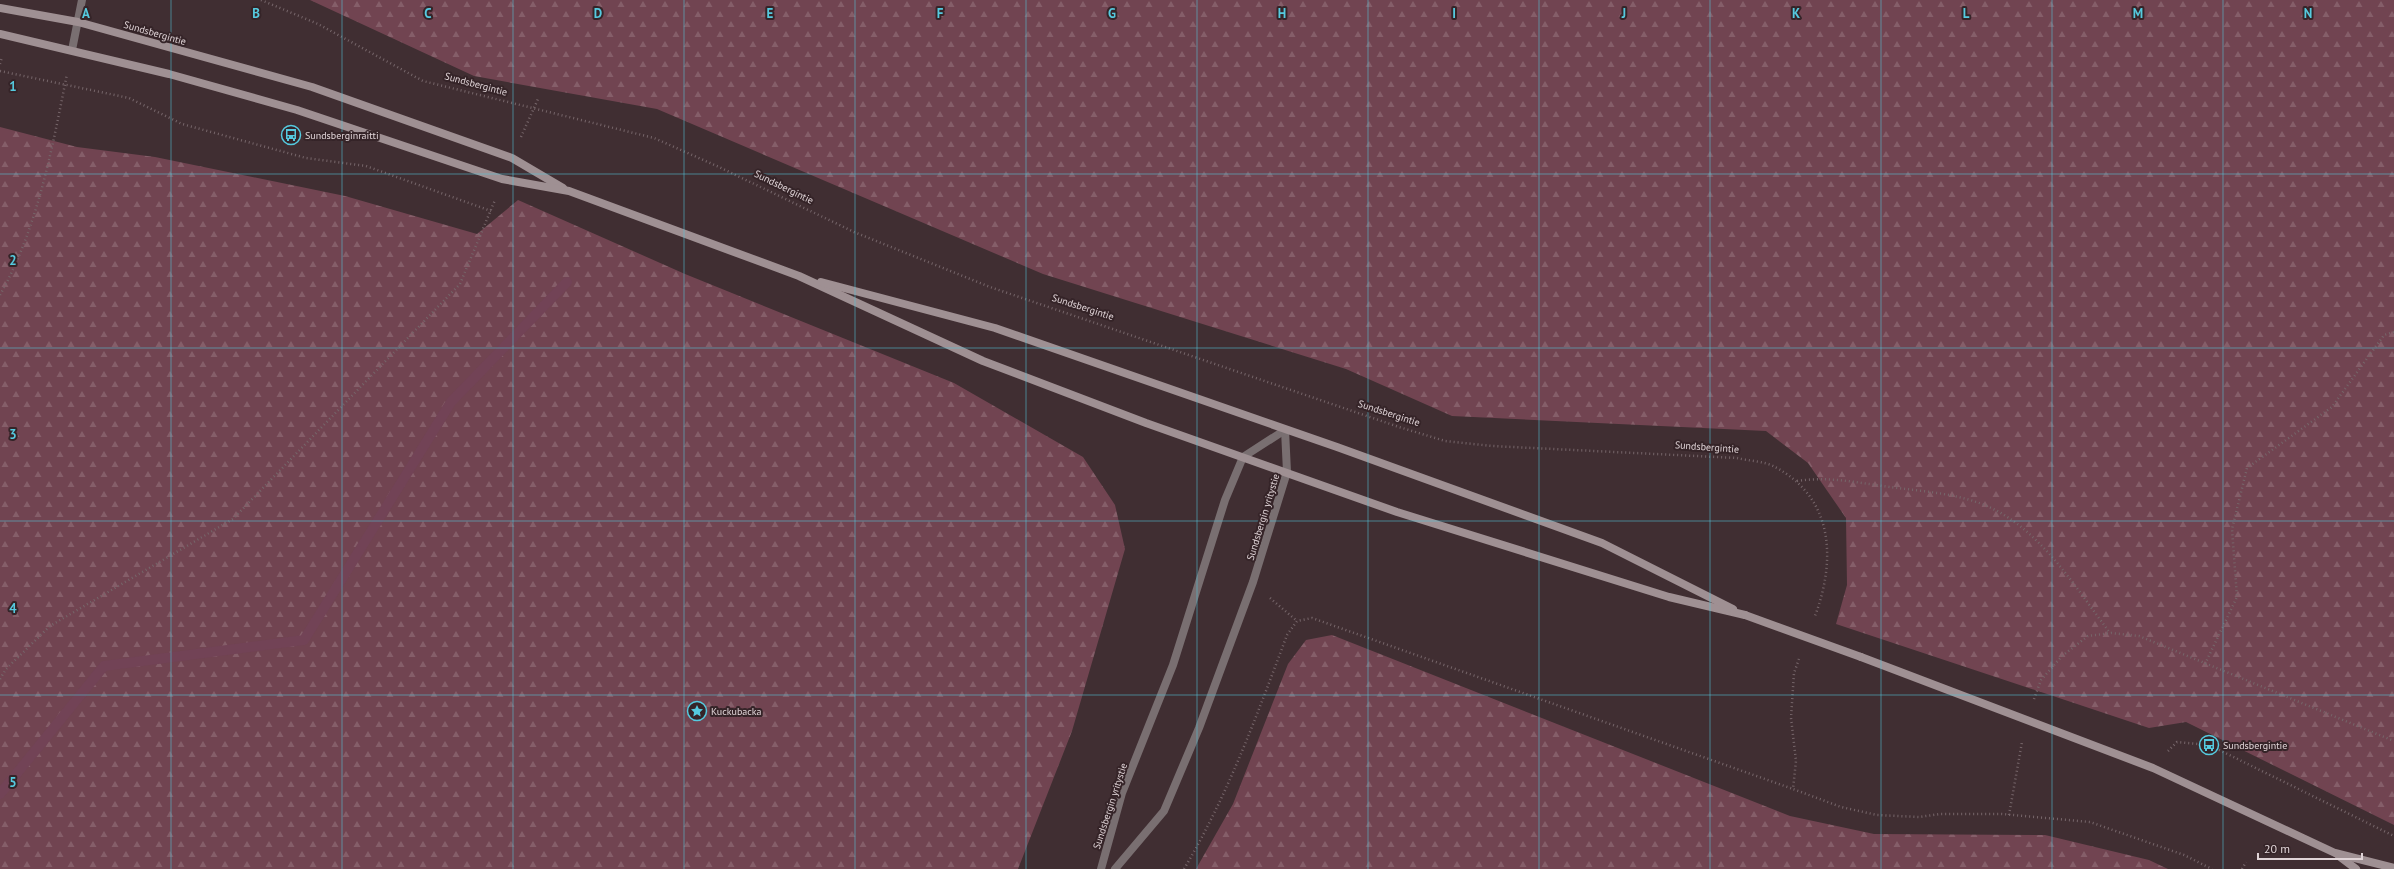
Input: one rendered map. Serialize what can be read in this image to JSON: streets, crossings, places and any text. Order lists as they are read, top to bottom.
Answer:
{
  "streets": {
    "main road": ["Sundsbergintie"],
    "street": ["Sundsbergin yritystie"]
  },
  "crossings": [
    ["Sundsbergintie", "Sundsbergin yritystie"]
  ],
  "places": {
    "bus stop": ["Sundsberginraitti", "Sundsbergintie"],
    "place": ["Kuckubacka"]
  },
  "scale_bar": "20 m",
  "grid": {
    "columns": [
      "A",
      "B",
      "C",
      "D",
      "E",
      "F",
      "G",
      "H",
      "I",
      "J",
      "K",
      "L",
      "M",
      "N"
    ],
    "rows": [
      "1",
      "2",
      "3",
      "4",
      "5"
    ]
  }
}
